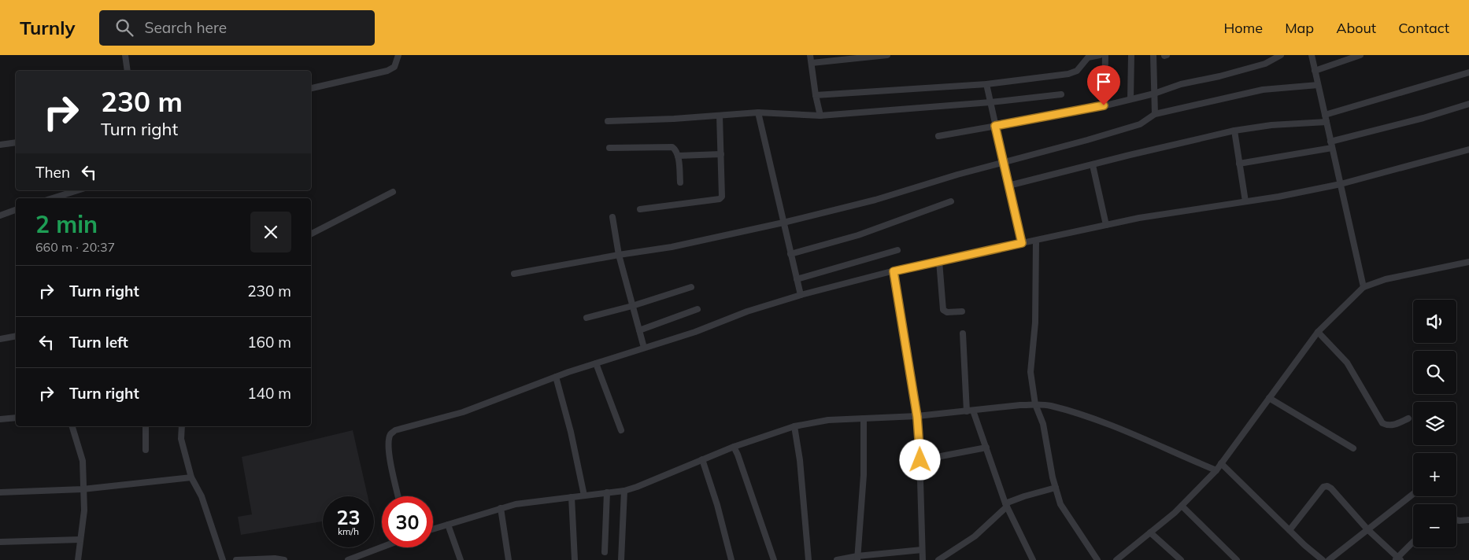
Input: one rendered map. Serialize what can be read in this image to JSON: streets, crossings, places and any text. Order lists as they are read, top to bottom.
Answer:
{
  "page": {
    "header": "Turnly",
    "search": "Search here",
    "nav": [
      "Home",
      "Map",
      "About",
      "Contact"
    ],
    "turn": ["230 m", "Turn right"],
    "then": "Then",
    "heading": ["2 min", "660 m · 20:37"],
    "list": [
      {
        "name": "Turn right",
        "value": "230 m"
      },
      {
        "name": "Turn left",
        "value": "160 m"
      },
      {
        "name": "Turn right",
        "value": "140 m"
      }
    ],
    "map_buttons": ["+", "−"],
    "speed": "23 km/h",
    "limit": "30"
  }
}
